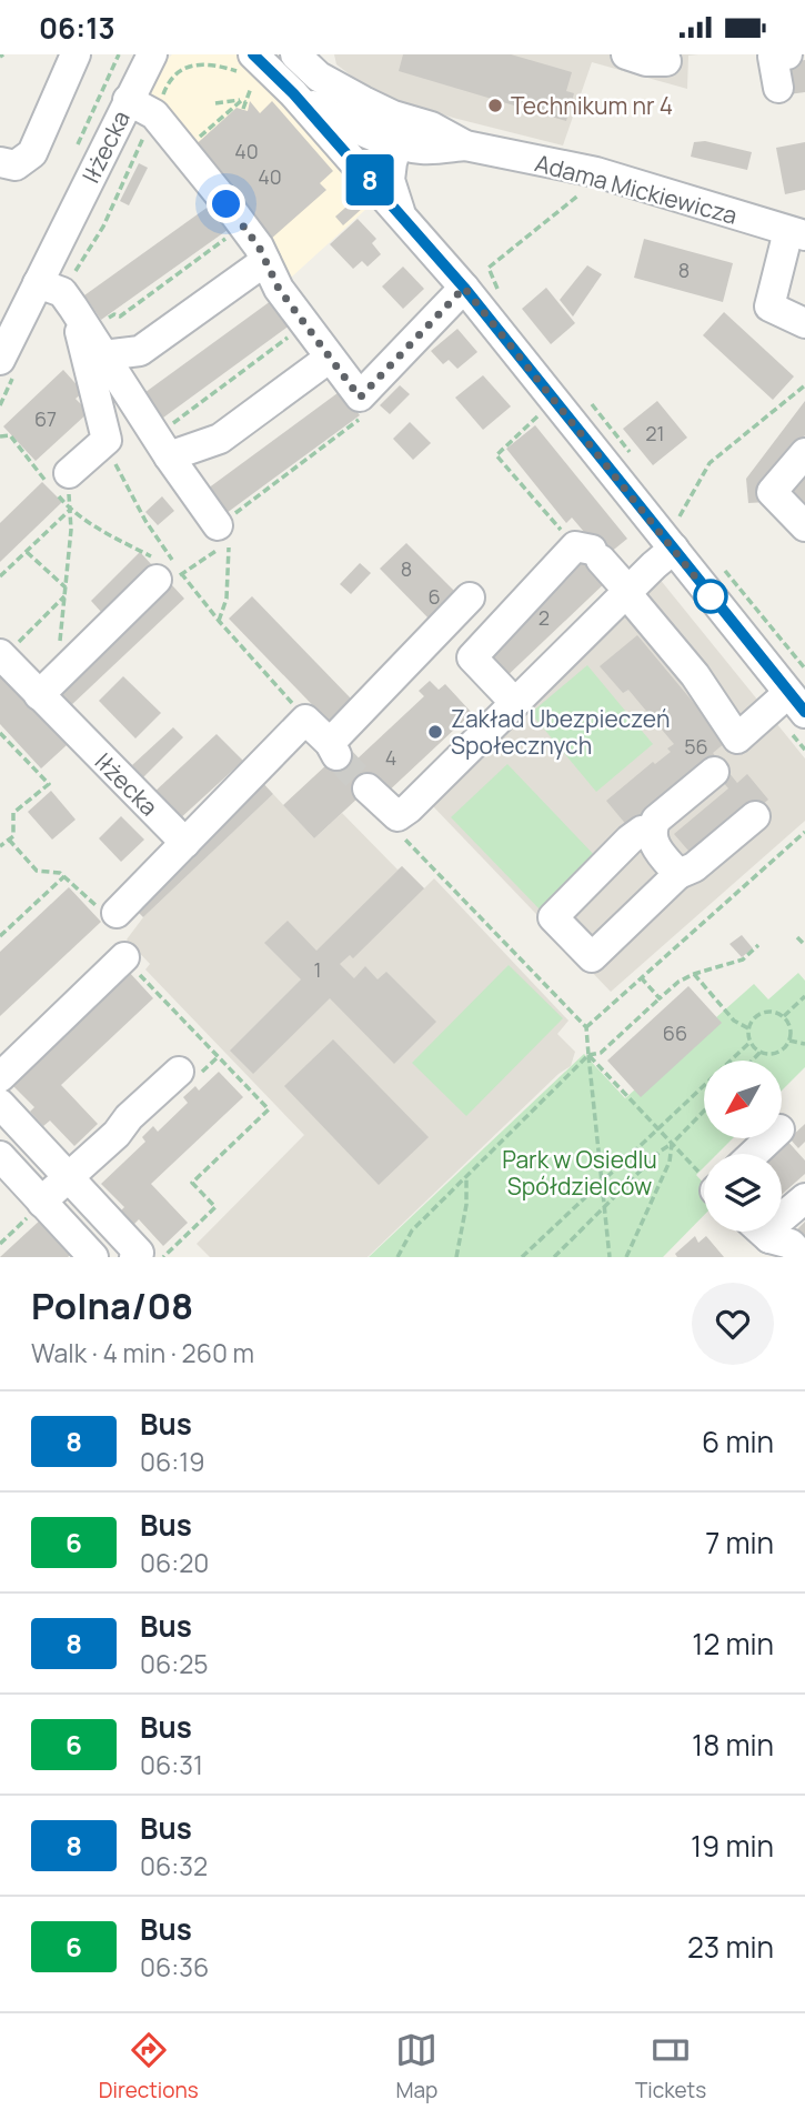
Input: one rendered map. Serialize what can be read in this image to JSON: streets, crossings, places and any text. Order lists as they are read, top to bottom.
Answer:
{
  "streets": {
    "street": ["Iłżecka", "Adama Mickiewicza"]
  },
  "parks": ["Park w Osiedlu Spółdzielców"],
  "places": ["Technikum nr 4", "Zakład Ubezpieczeń Społecznych"],
  "lines": ["bus line 8"],
  "house_numbers": [
    "40",
    "40",
    "8",
    "67",
    "21",
    "8",
    "6",
    "2",
    "56",
    "4",
    "1",
    "66"
  ],
  "north": "bottom left",
  "page": {
    "status": "06:13",
    "on_map": "8",
    "heading": ["Polna/08", "Walk · 4 min · 260 m"],
    "list": [
      {
        "mark": "8",
        "name": "Bus",
        "note": "06:19",
        "value": "6 min"
      },
      {
        "mark": "6",
        "name": "Bus",
        "note": "06:20",
        "value": "7 min"
      },
      {
        "mark": "8",
        "name": "Bus",
        "note": "06:25",
        "value": "12 min"
      },
      {
        "mark": "6",
        "name": "Bus",
        "note": "06:31",
        "value": "18 min"
      },
      {
        "mark": "8",
        "name": "Bus",
        "note": "06:32",
        "value": "19 min"
      },
      {
        "mark": "6",
        "name": "Bus",
        "note": "06:36",
        "value": "23 min"
      }
    ],
    "tabs": ["Directions", "Map", "Tickets"]
  }
}
